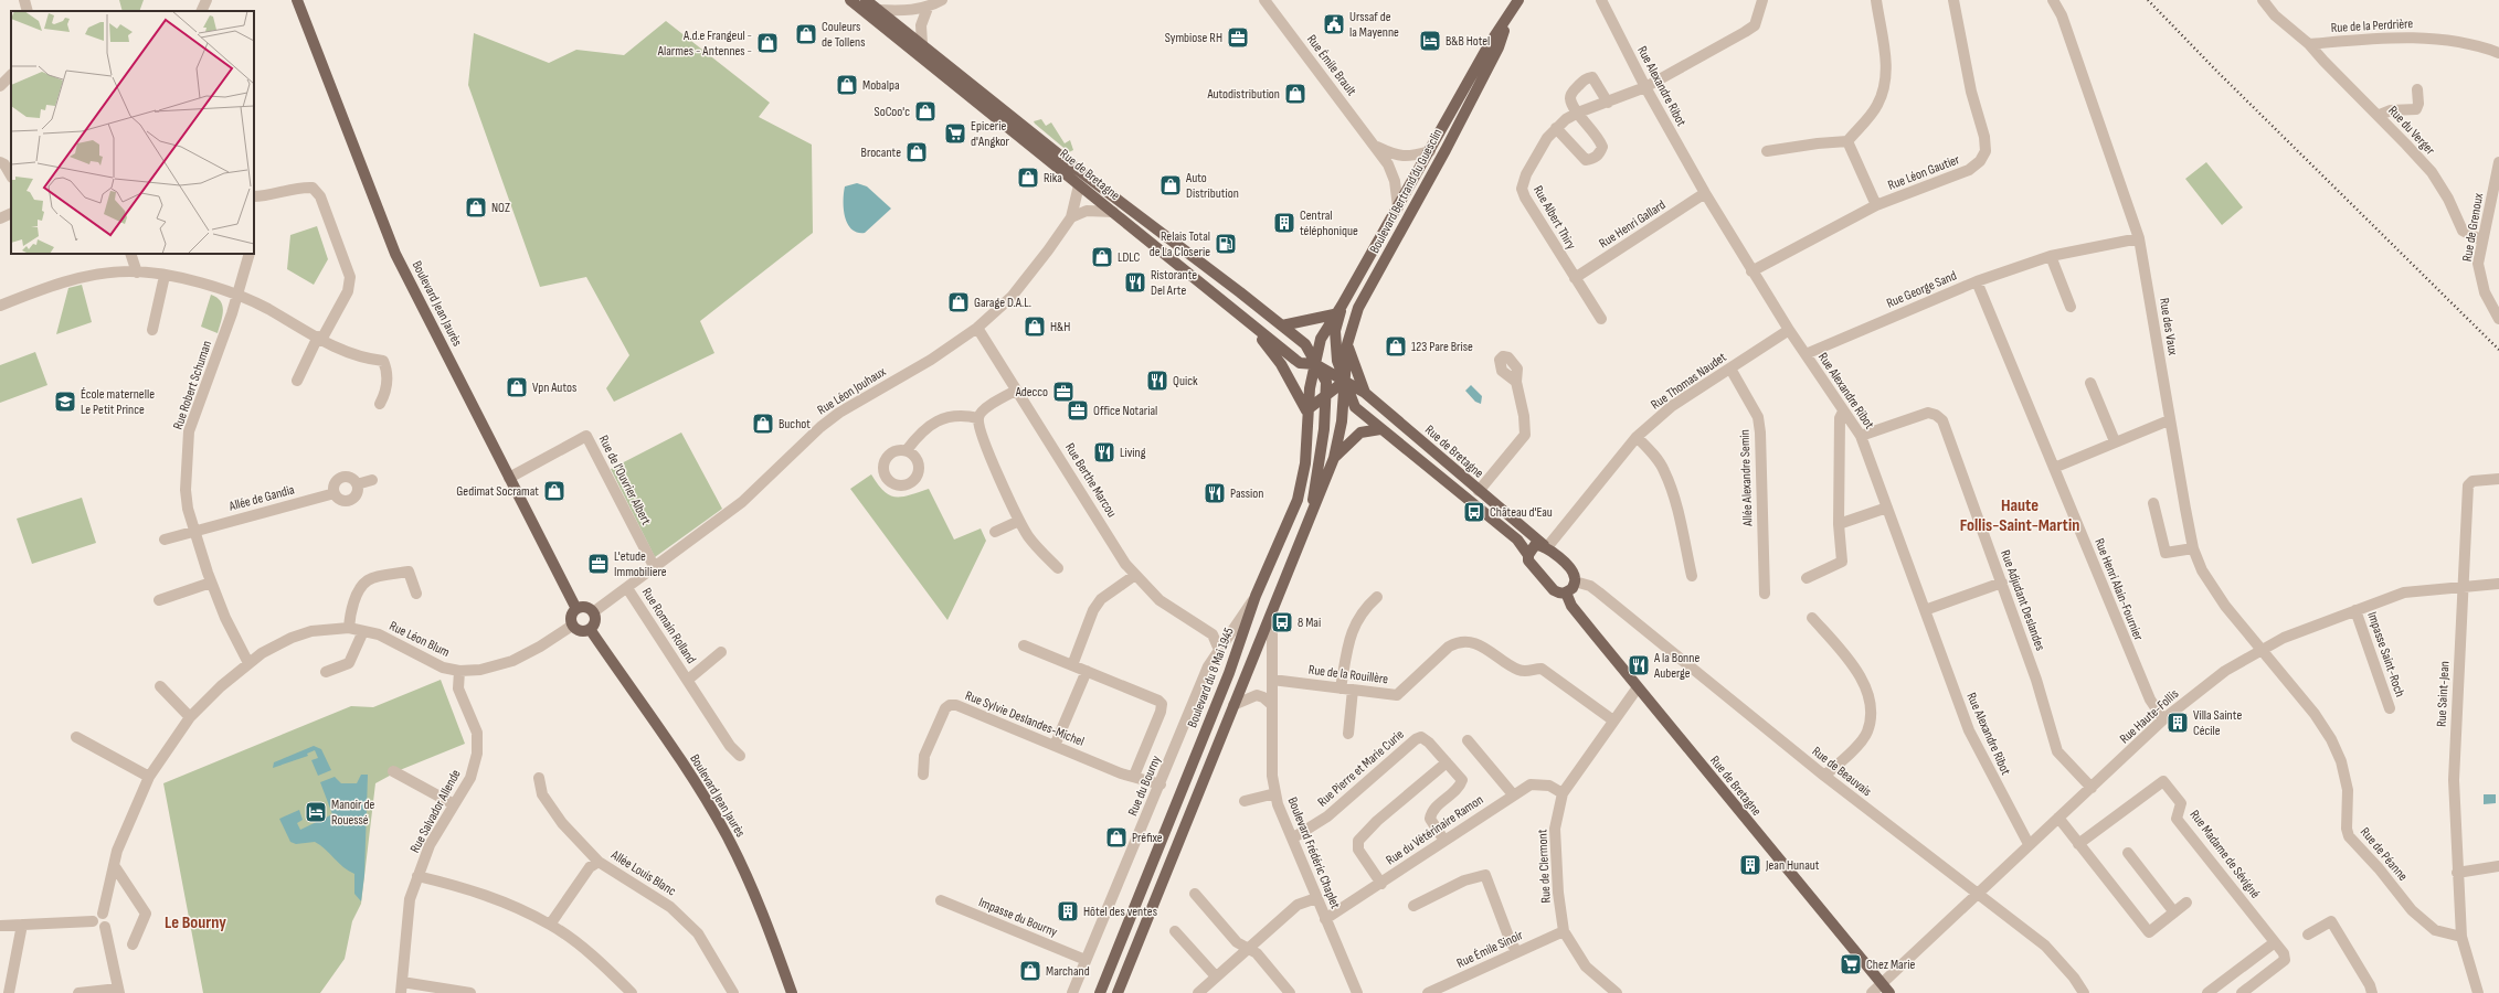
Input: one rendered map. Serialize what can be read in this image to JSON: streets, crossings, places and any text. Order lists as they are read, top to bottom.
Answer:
{
  "streets": {
    "main road": [
      "Rue de Bretagne",
      "Boulevard Bertrand du Guesclin",
      "Boulevard Jean Jaurès",
      "Boulevard du 8 Mai 1945"
    ],
    "street": [
      "Rue de la Perdrière",
      "Rue Émile Brault",
      "Rue Alexandre Ribot",
      "Rue du Verger",
      "Rue Léon Gautier",
      "Rue Albert Thiry",
      "Rue Henri Gallard",
      "Rue de Grenoux",
      "Rue George Sand",
      "Rue des Vaux",
      "Rue Thomas Naudet",
      "Rue Robert Schuman",
      "Rue Léon Jouhaux",
      "Allée Alexandre Semin",
      "Rue de l'Ouvrier Albert",
      "Rue Berthe Marcou",
      "Allée de Gandia",
      "Rue Henri Alain-Fournier",
      "Rue Adjudant Deslandes",
      "Rue Romain Rolland",
      "Rue Léon Blum",
      "Impasse Saint-Roch",
      "Rue de la Rouillère",
      "Rue Saint-Jean",
      "Rue Haute-Follis",
      "Rue Sylvie Deslandes-Michel",
      "Rue Pierre et Marie Curie",
      "Rue de Beauvais",
      "Rue du Bourny",
      "Rue Salvador Allende",
      "Rue du Vétérinaire Ramon",
      "Boulevard Frédéric Chaplet",
      "Rue Madame de Sévigné",
      "Rue de Péanne",
      "Rue de Clermont",
      "Allée Louis Blanc",
      "Impasse du Bourny",
      "Rue Émile Sinoir"
    ]
  },
  "crossings": [
    ["Rue de la Perdrière", "Rue du Verger"],
    ["Rue Émile Brault", "Boulevard Bertrand du Guesclin"],
    ["Rue Alexandre Ribot", "Rue Léon Gautier"],
    ["Rue Alexandre Ribot", "Rue Albert Thiry"],
    ["Rue Alexandre Ribot", "Rue Henri Gallard"],
    ["Rue Alexandre Ribot", "Rue George Sand"],
    ["Rue Alexandre Ribot", "Rue Thomas Naudet"],
    ["Rue Alexandre Ribot", "Rue Adjudant Deslandes"],
    ["Rue Alexandre Ribot", "Rue Haute-Follis"],
    ["Rue du Verger", "Rue de Grenoux"],
    ["Rue de Bretagne", "Boulevard Bertrand du Guesclin"],
    ["Rue de Bretagne", "Rue Thomas Naudet"],
    ["Rue de Bretagne", "Rue Léon Jouhaux"],
    ["Rue de Bretagne", "Boulevard du 8 Mai 1945"],
    ["Rue de Bretagne", "Rue Haute-Follis"],
    ["Rue de Bretagne", "Rue de Beauvais"],
    ["Rue de Bretagne", "Rue de Clermont"],
    ["Boulevard Bertrand du Guesclin", "Boulevard du 8 Mai 1945"],
    ["Rue Albert Thiry", "Rue Henri Gallard"],
    ["Rue George Sand", "Rue des Vaux"],
    ["Rue George Sand", "Rue Henri Alain-Fournier"],
    ["Boulevard Jean Jaurès", "Rue Léon Jouhaux"],
    ["Boulevard Jean Jaurès", "Rue de l'Ouvrier Albert"],
    ["Boulevard Jean Jaurès", "Rue Léon Blum"],
    ["Rue des Vaux", "Rue Haute-Follis"],
    ["Rue des Vaux", "Rue de Péanne"],
    ["Rue Thomas Naudet", "Allée Alexandre Semin"],
    ["Rue Robert Schuman", "Allée de Gandia"],
    ["Rue Robert Schuman", "Rue Léon Blum"],
    ["Rue Léon Jouhaux", "Rue de l'Ouvrier Albert"],
    ["Rue Léon Jouhaux", "Rue Berthe Marcou"],
    ["Rue Léon Jouhaux", "Rue Romain Rolland"],
    ["Rue Léon Jouhaux", "Rue Léon Blum"],
    ["Rue Berthe Marcou", "Rue du Bourny"],
    ["Rue Henri Alain-Fournier", "Rue Haute-Follis"],
    ["Rue Adjudant Deslandes", "Rue Haute-Follis"],
    ["Rue Léon Blum", "Rue Salvador Allende"],
    ["Impasse Saint-Roch", "Rue Haute-Follis"],
    ["Rue de la Rouillère", "Boulevard Frédéric Chaplet"],
    ["Rue de la Rouillère", "Rue de Clermont"],
    ["Boulevard du 8 Mai 1945", "Rue du Bourny"],
    ["Rue Saint-Jean", "Rue Haute-Follis"],
    ["Rue Saint-Jean", "Rue de Péanne"],
    ["Rue Haute-Follis", "Rue de Beauvais"],
    ["Rue Haute-Follis", "Rue de Péanne"],
    ["Rue Sylvie Deslandes-Michel", "Rue du Bourny"],
    ["Rue Pierre et Marie Curie", "Rue du Vétérinaire Ramon"],
    ["Rue Pierre et Marie Curie", "Boulevard Frédéric Chaplet"],
    ["Rue du Bourny", "Impasse du Bourny"],
    ["Rue du Vétérinaire Ramon", "Boulevard Frédéric Chaplet"],
    ["Rue du Vétérinaire Ramon", "Rue de Clermont"],
    ["Rue de Clermont", "Rue Émile Sinoir"]
  ],
  "districts": ["Haute Follis-Saint-Martin", "Le Bourny"],
  "places": {
    "public building": ["Urssaf de la Mayenne"],
    "shop": [
      "Couleurs de Tollens",
      "A.d.e Frangeul - Alarmes - Antennes -",
      "Mobalpa",
      "Autodistribution",
      "SoCoo'c",
      "Brocante",
      "Rika",
      "Auto Distribution",
      "NOZ",
      "LDLC",
      "Garage D.A.L.",
      "H&H",
      "123 Pare Brise",
      "Vpn Autos",
      "Buchot",
      "Gedimat Socramat",
      "Préfixe",
      "Marchand"
    ],
    "office": [
      "Symbiose RH",
      "Adecco",
      "Office Notarial",
      "L'etude Immobiliere"
    ],
    "hotel": ["B&B Hotel", "Manoir de Rouessé"],
    "supermarket": ["Epicerie d'Angkor", "Chez Marie"],
    "building": [
      "Central téléphonique",
      "Villa Sainte Cécile",
      "Jean Hunaut",
      "Hôtel des ventes"
    ],
    "fuel station": ["Relais Total de La Closerie"],
    "restaurant": [
      "Ristorante Del Arte",
      "Quick",
      "Living",
      "Passion",
      "A la Bonne Auberge"
    ],
    "school or university": ["École maternelle Le Petit Prince"],
    "bus stop": ["Château d'Eau", "8 Mai"]
  }
}
